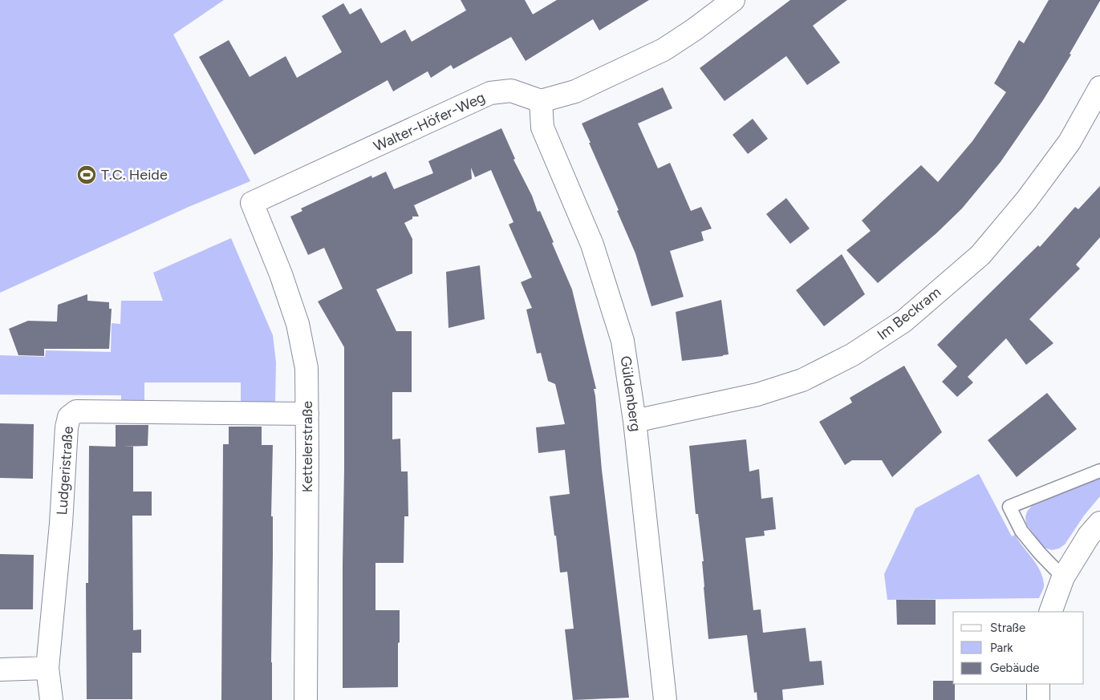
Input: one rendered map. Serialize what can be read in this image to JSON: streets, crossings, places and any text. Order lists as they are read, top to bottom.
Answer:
{
  "streets": {
    "street": [
      "Walter-Höfer-Weg",
      "Im Beckram",
      "Güldenberg",
      "Kettelerstraße",
      "Ludgeristraße"
    ]
  },
  "crossings": [
    ["Walter-Höfer-Weg", "Güldenberg"],
    ["Walter-Höfer-Weg", "Kettelerstraße"],
    ["Im Beckram", "Güldenberg"],
    ["Kettelerstraße", "Ludgeristraße"]
  ],
  "places": {
    "sports": ["T.C. Heide"]
  },
  "legend": ["Straße", "Park", "Gebäude"]
}
